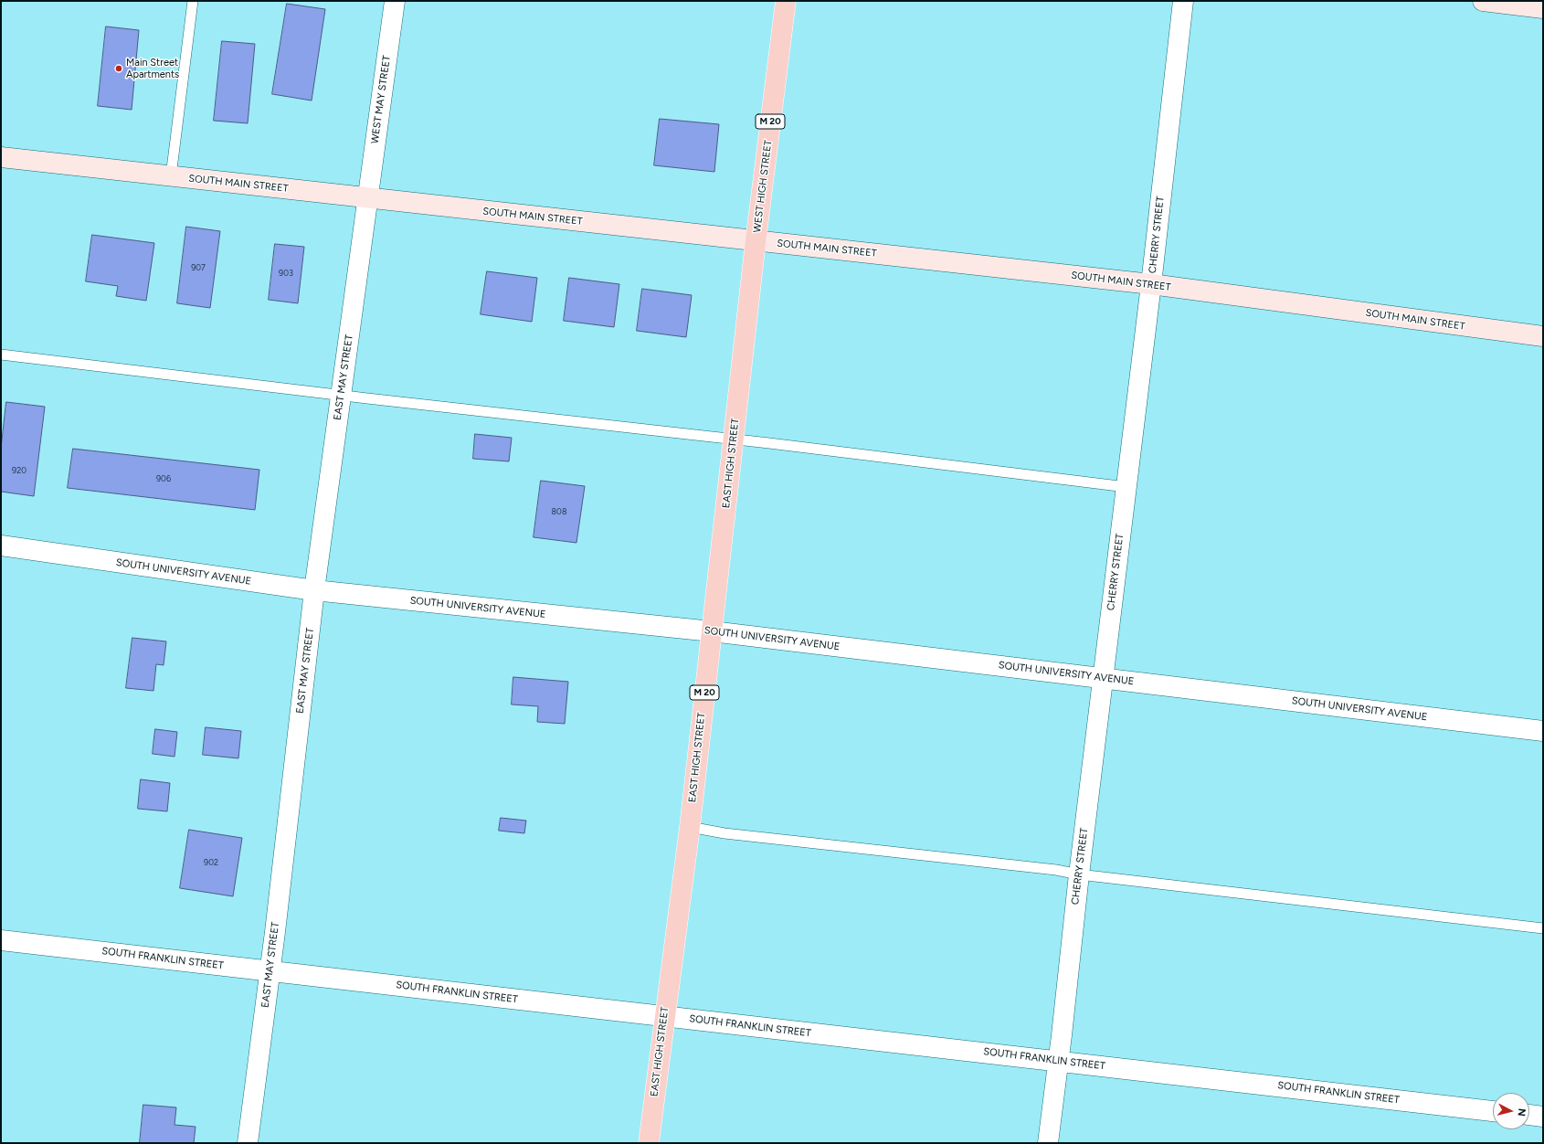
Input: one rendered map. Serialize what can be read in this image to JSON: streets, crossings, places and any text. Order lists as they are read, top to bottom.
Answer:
{
  "streets": {
    "main road": ["M 20", "WEST HIGH STREET", "EAST HIGH STREET"],
    "street": [
      "WEST MAY STREET",
      "SOUTH MAIN STREET",
      "CHERRY STREET",
      "EAST MAY STREET",
      "SOUTH UNIVERSITY AVENUE",
      "SOUTH FRANKLIN STREET"
    ]
  },
  "crossings": [
    ["WEST MAY STREET", "SOUTH MAIN STREET"],
    ["WEST MAY STREET", "EAST MAY STREET"],
    ["SOUTH MAIN STREET", "WEST HIGH STREET"],
    ["SOUTH MAIN STREET", "CHERRY STREET"],
    ["SOUTH MAIN STREET", "EAST MAY STREET"],
    ["SOUTH MAIN STREET", "EAST HIGH STREET"],
    ["WEST HIGH STREET", "EAST HIGH STREET"],
    ["CHERRY STREET", "SOUTH UNIVERSITY AVENUE"],
    ["CHERRY STREET", "SOUTH FRANKLIN STREET"],
    ["EAST MAY STREET", "SOUTH UNIVERSITY AVENUE"],
    ["EAST MAY STREET", "SOUTH FRANKLIN STREET"],
    ["EAST HIGH STREET", "SOUTH UNIVERSITY AVENUE"],
    ["EAST HIGH STREET", "SOUTH FRANKLIN STREET"]
  ],
  "places": ["Main Street Apartments"],
  "house_numbers": [
    "907",
    "903",
    "920",
    "906",
    "808",
    "902"
  ],
  "north": "right"
}
